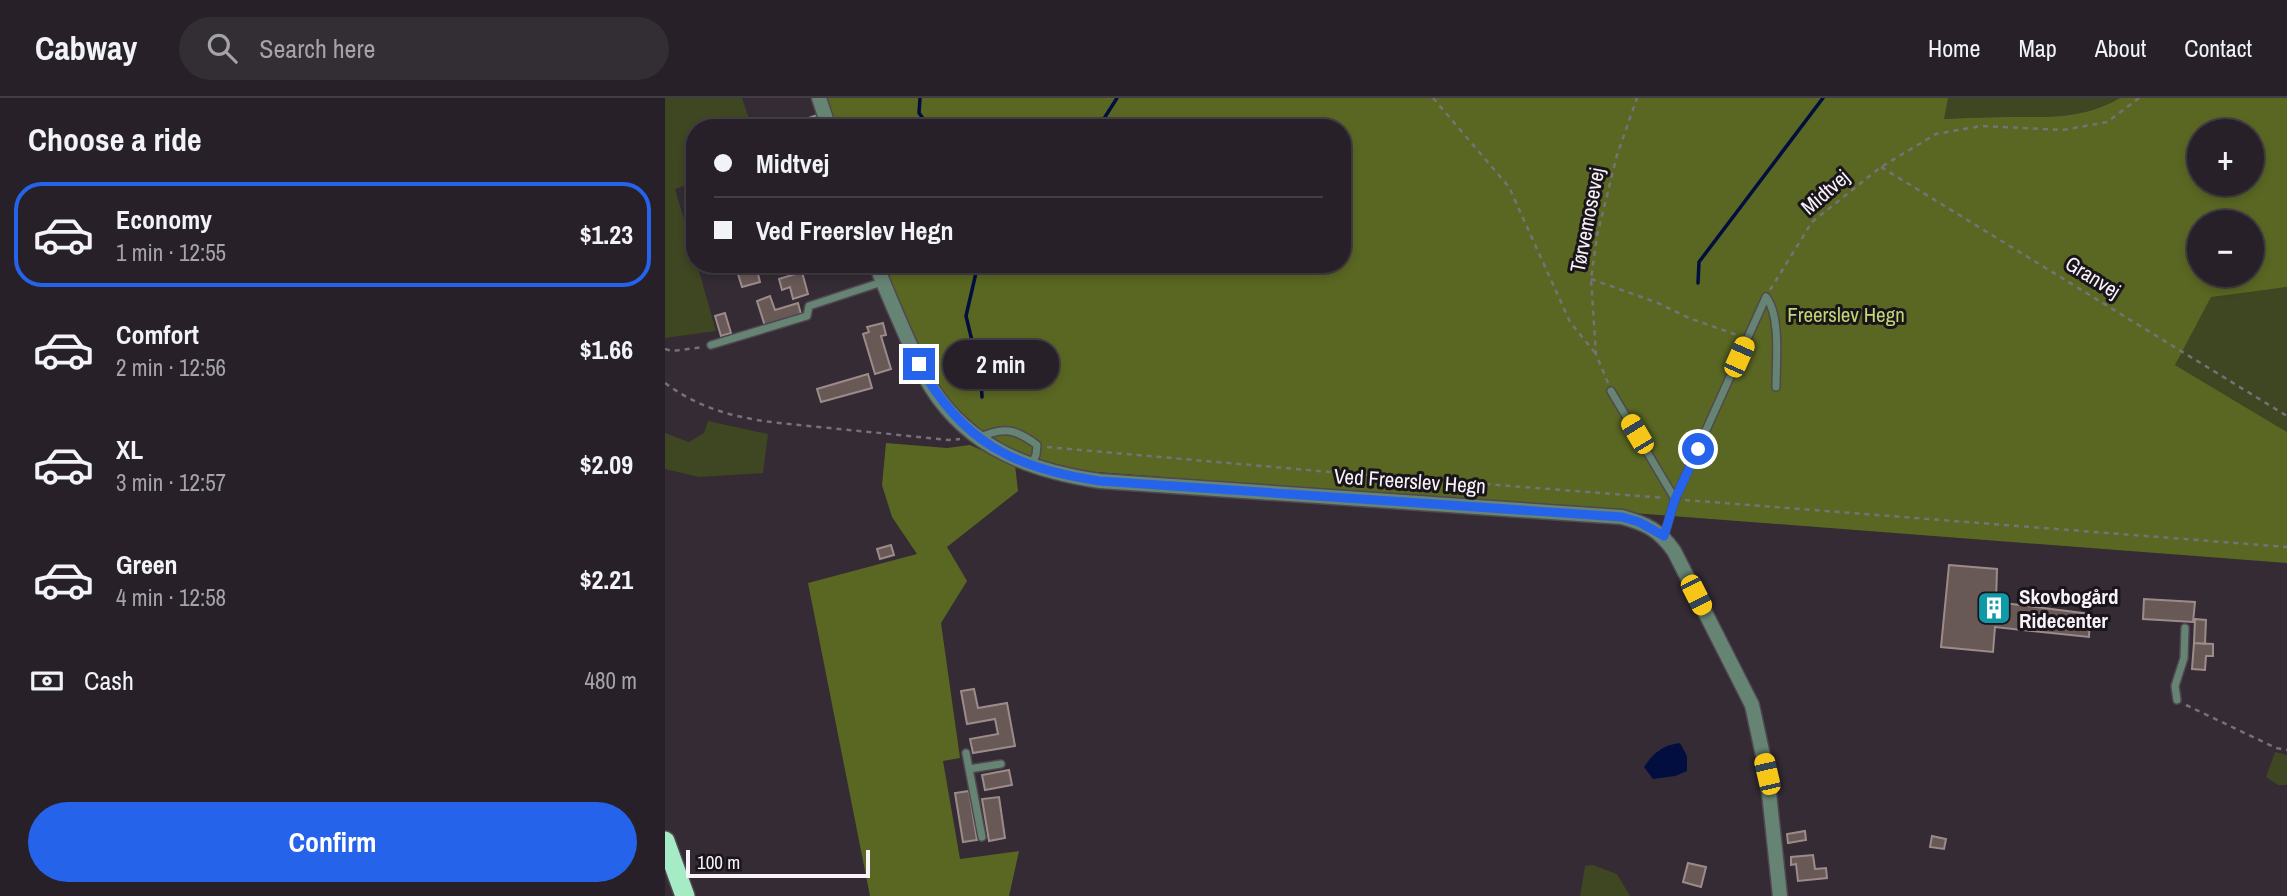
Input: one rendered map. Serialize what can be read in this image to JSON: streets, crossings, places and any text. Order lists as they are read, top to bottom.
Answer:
{
  "streets": {
    "street": ["Ved Freerslev Hegn"],
    "path": ["Midtvej", "Tørvemosevej", "Granvej"]
  },
  "crossings": [
    ["Midtvej", "Granvej"]
  ],
  "parks": ["Freerslev Hegn"],
  "places": {
    "building": ["Skovbogård Ridecenter"]
  },
  "scale_bar": "100 m",
  "page": {
    "header": "Cabway",
    "search": "Search here",
    "nav": [
      "Home",
      "Map",
      "About",
      "Contact"
    ],
    "heading": "Choose a ride",
    "map_buttons": ["+", "−"],
    "banner": ["Midtvej", "Ved Freerslev Hegn"],
    "list": [
      {
        "name": "Economy",
        "note": "1 min · 12:55",
        "value": "$1.23"
      },
      {
        "name": "Comfort",
        "note": "2 min · 12:56",
        "value": "$1.66"
      },
      {
        "name": "XL",
        "note": "3 min · 12:57",
        "value": "$2.09"
      },
      {
        "name": "Green",
        "note": "4 min · 12:58",
        "value": "$2.21"
      }
    ],
    "bubble": "2 min",
    "pay": ["Cash", "480 m"],
    "buttons": "Confirm",
    "scale": "100 m"
  }
}
